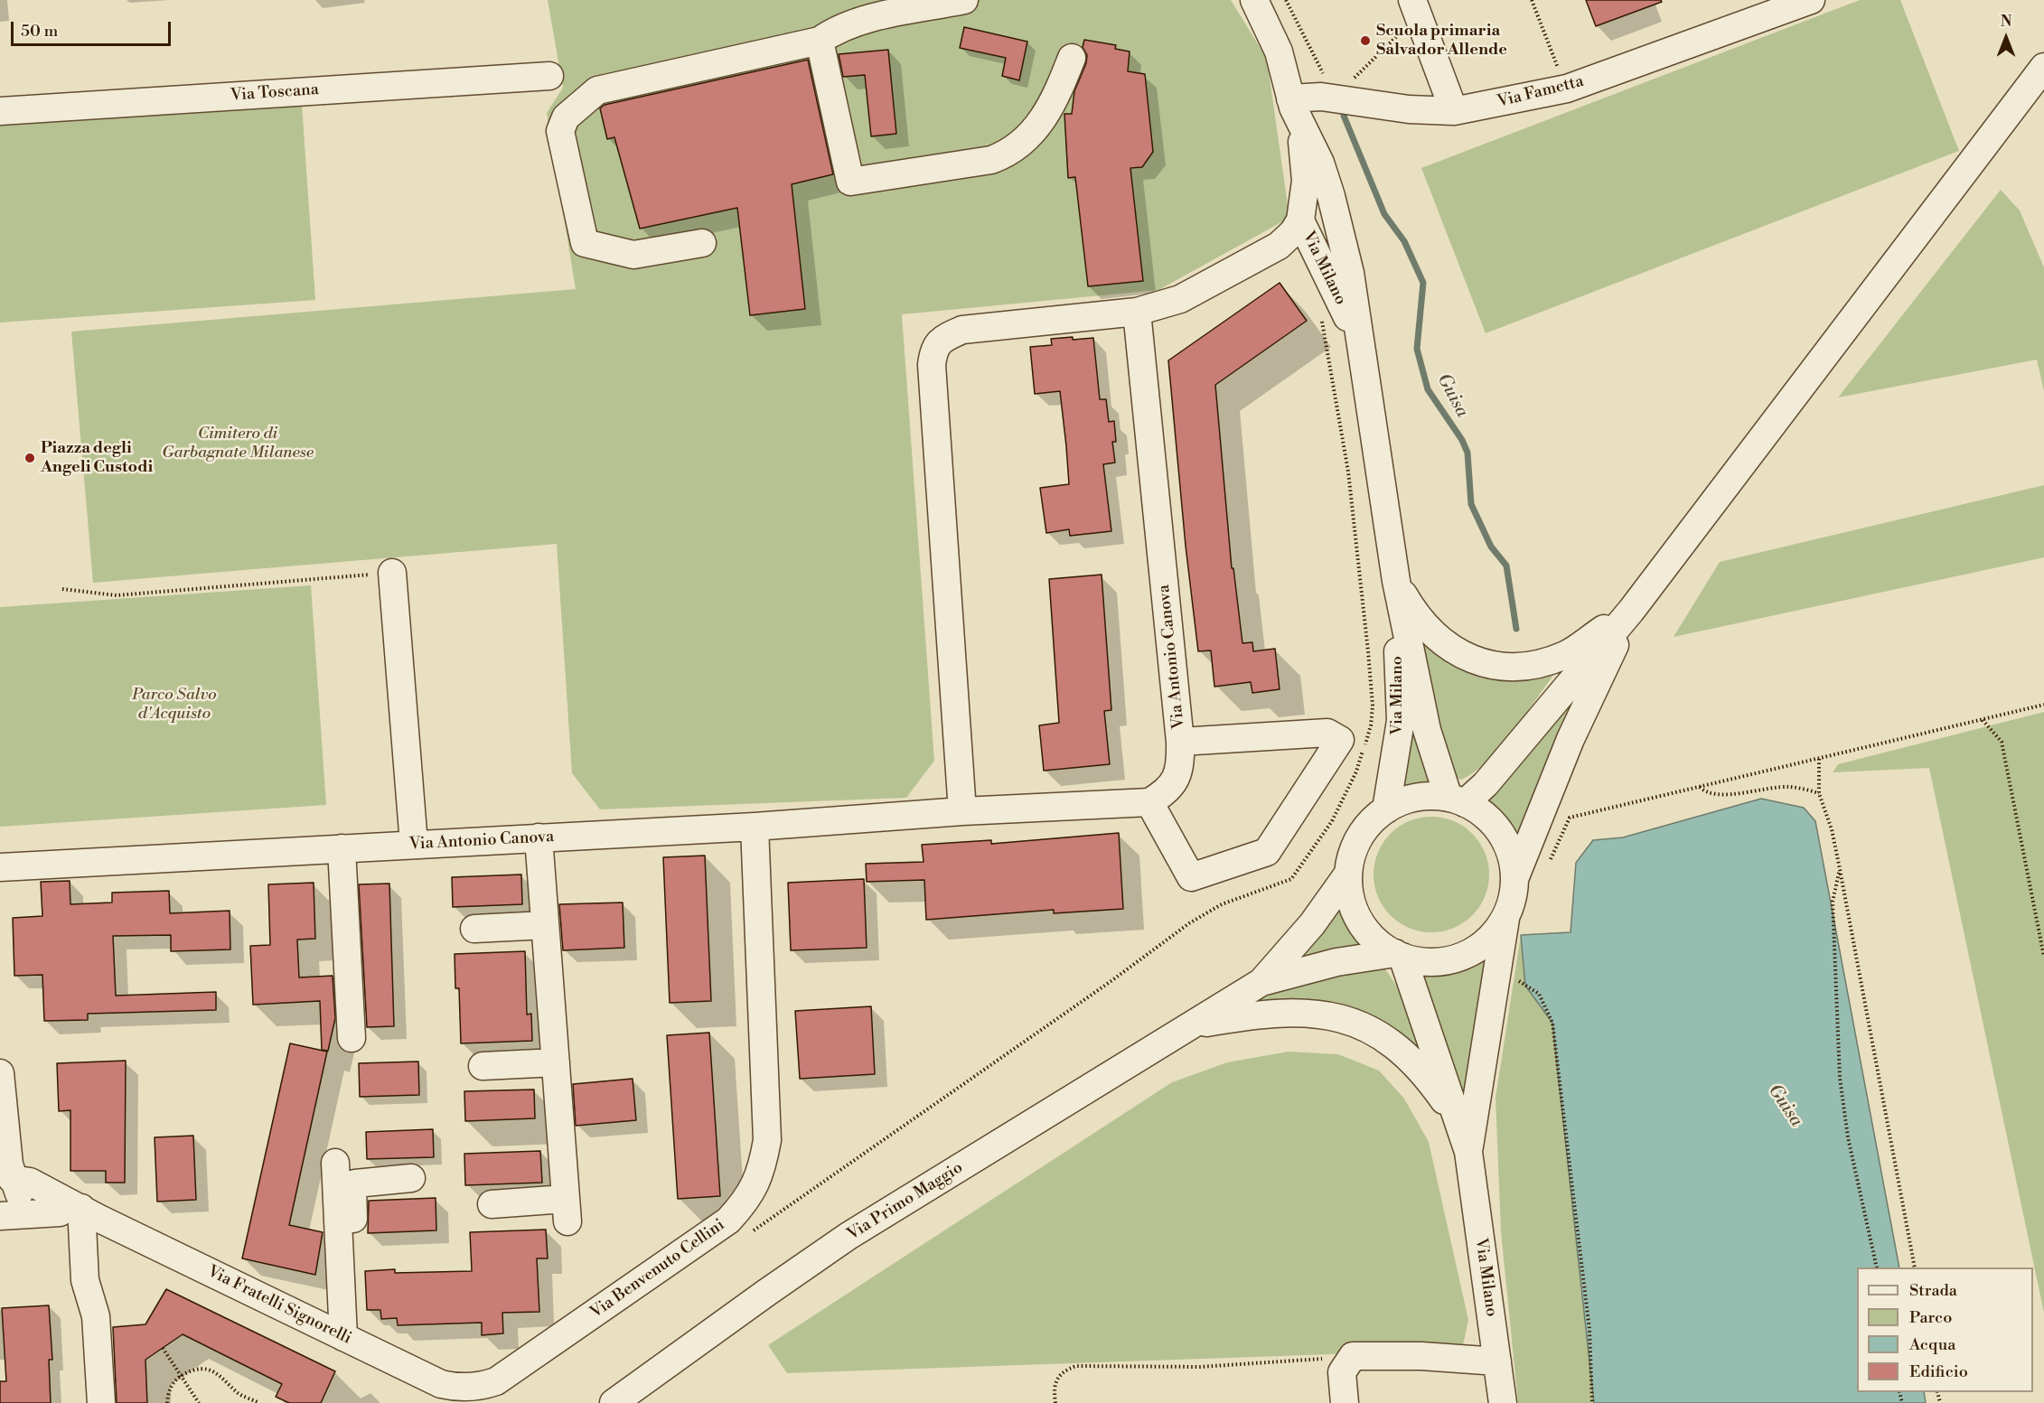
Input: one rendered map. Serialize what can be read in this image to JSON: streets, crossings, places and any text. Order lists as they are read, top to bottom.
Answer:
{
  "streets": {
    "street": [
      "Via Fametta",
      "Via Toscana",
      "Via Milano",
      "Via Antonio Canova",
      "Via Primo Maggio",
      "Via Benvenuto Cellini",
      "Via Fratelli Signorelli"
    ]
  },
  "crossings": [
    ["Via Fametta", "Via Milano"],
    ["Via Milano", "Via Primo Maggio"],
    ["Via Antonio Canova", "Via Benvenuto Cellini"],
    ["Via Benvenuto Cellini", "Via Fratelli Signorelli"]
  ],
  "water": ["Guisa"],
  "parks": ["Cimitero di Garbagnate Milanese", "Parco Salvo d'Acquisto"],
  "places": ["Scuola primaria Salvador Allende", "Piazza degli Angeli Custodi"],
  "legend": [
    "Strada",
    "Parco",
    "Acqua",
    "Edificio"
  ],
  "scale_bar": "50 m",
  "north": "top"
}
